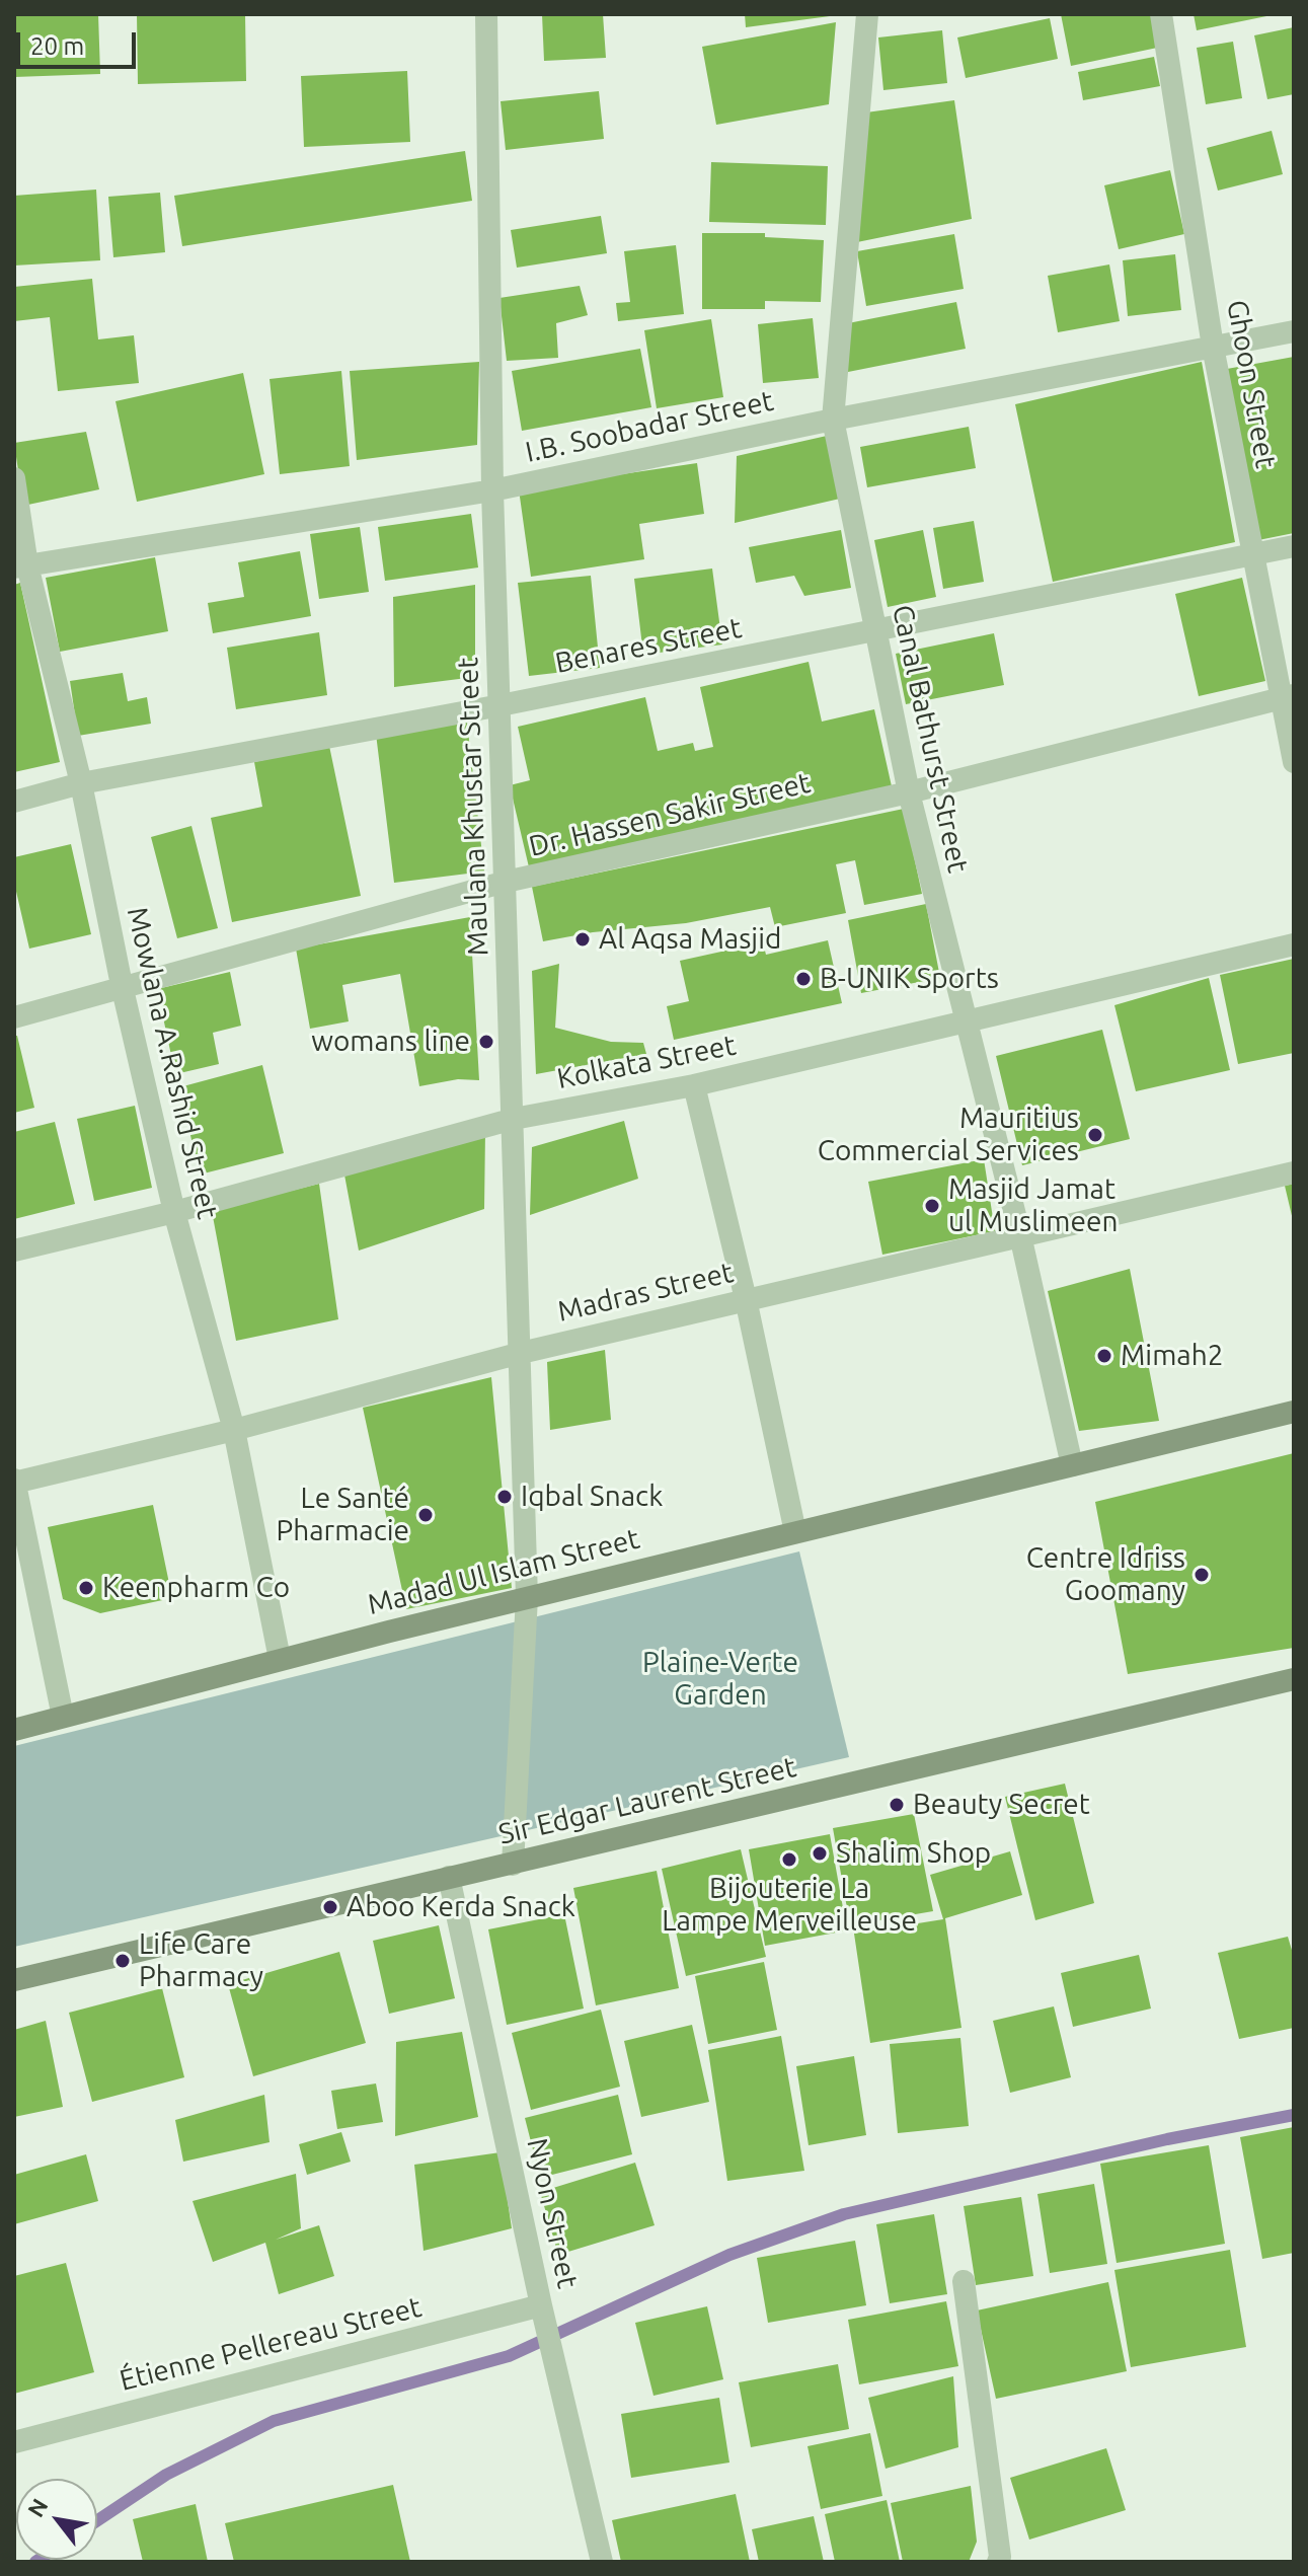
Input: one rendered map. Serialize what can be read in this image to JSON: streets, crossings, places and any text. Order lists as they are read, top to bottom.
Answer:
{
  "streets": {
    "main road": ["Madad Ul Islam Street", "Sir Edgar Laurent Street"],
    "street": [
      "Ghoon Street",
      "I.B. Soobadar Street",
      "Benares Street",
      "Canal Bathurst Street",
      "Maulana Khustar Street",
      "Dr. Hassen Sakir Street",
      "Kolkata Street",
      "Mowlana A.Rashid Street",
      "Madras Street",
      "Nyon Street",
      "Étienne Pellereau Street"
    ]
  },
  "crossings": [
    ["Ghoon Street", "I.B. Soobadar Street"],
    ["Ghoon Street", "Benares Street"],
    ["Ghoon Street", "Dr. Hassen Sakir Street"],
    ["I.B. Soobadar Street", "Canal Bathurst Street"],
    ["I.B. Soobadar Street", "Maulana Khustar Street"],
    ["I.B. Soobadar Street", "Mowlana A.Rashid Street"],
    ["Benares Street", "Canal Bathurst Street"],
    ["Benares Street", "Maulana Khustar Street"],
    ["Benares Street", "Mowlana A.Rashid Street"],
    ["Canal Bathurst Street", "Dr. Hassen Sakir Street"],
    ["Canal Bathurst Street", "Kolkata Street"],
    ["Canal Bathurst Street", "Madras Street"],
    ["Canal Bathurst Street", "Madad Ul Islam Street"],
    ["Maulana Khustar Street", "Dr. Hassen Sakir Street"],
    ["Maulana Khustar Street", "Kolkata Street"],
    ["Maulana Khustar Street", "Madras Street"],
    ["Maulana Khustar Street", "Madad Ul Islam Street"],
    ["Maulana Khustar Street", "Sir Edgar Laurent Street"],
    ["Dr. Hassen Sakir Street", "Mowlana A.Rashid Street"],
    ["Kolkata Street", "Mowlana A.Rashid Street"],
    ["Mowlana A.Rashid Street", "Madras Street"],
    ["Mowlana A.Rashid Street", "Madad Ul Islam Street"],
    ["Sir Edgar Laurent Street", "Nyon Street"],
    ["Nyon Street", "Étienne Pellereau Street"]
  ],
  "parks": ["Plaine-Verte Garden"],
  "places": [
    "Al Aqsa Masjid",
    "B-UNIK Sports",
    "womans line",
    "Mauritius Commercial Services",
    "Masjid Jamat ul Muslimeen",
    "Mimah2",
    "Iqbal Snack",
    "Le Santé Pharmacie",
    "Centre Idriss Goomany",
    "Keenpharm Co",
    "Beauty Secret",
    "Shalim Shop",
    "Bijouterie La Lampe Merveilleuse",
    "Aboo Kerda Snack",
    "Life Care Pharmacy"
  ],
  "scale_bar": "20 m",
  "north": "top left"
}
